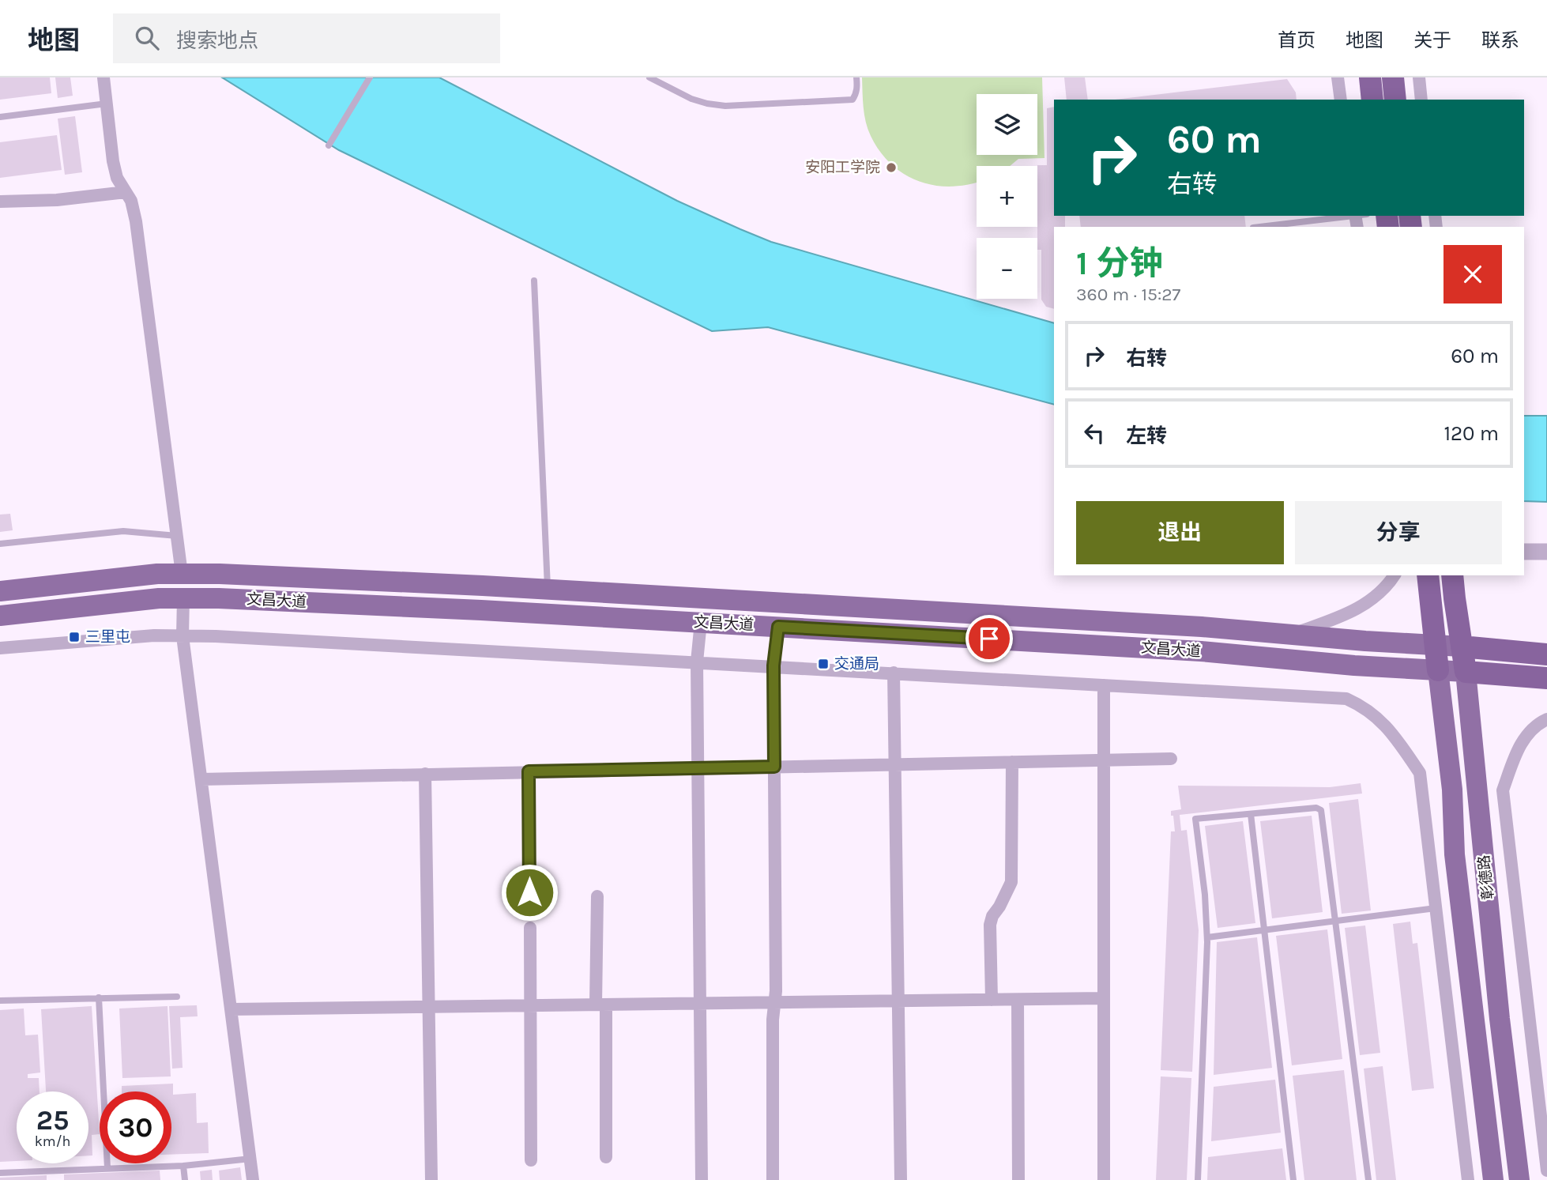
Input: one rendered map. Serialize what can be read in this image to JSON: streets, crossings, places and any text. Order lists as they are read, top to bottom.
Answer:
{
  "streets": {
    "highway": ["文昌大道", "彰德路"]
  },
  "crossings": [
    ["文昌大道", "彰德路"]
  ],
  "places": {
    "other": ["安阳工学院"],
    "transit": ["三里屯", "交通局"]
  },
  "page": {
    "header": "地图",
    "search": "搜索地点",
    "nav": [
      "首页",
      "地图",
      "关于",
      "联系"
    ],
    "map_buttons": ["+", "−"],
    "turn": ["60 m", "右转"],
    "heading": ["1 分钟", "360 m · 15:27"],
    "list": [
      {
        "name": "右转",
        "value": "60 m"
      },
      {
        "name": "左转",
        "value": "120 m"
      }
    ],
    "buttons": ["退出", "分享"],
    "speed": "25 km/h",
    "limit": "30"
  }
}
